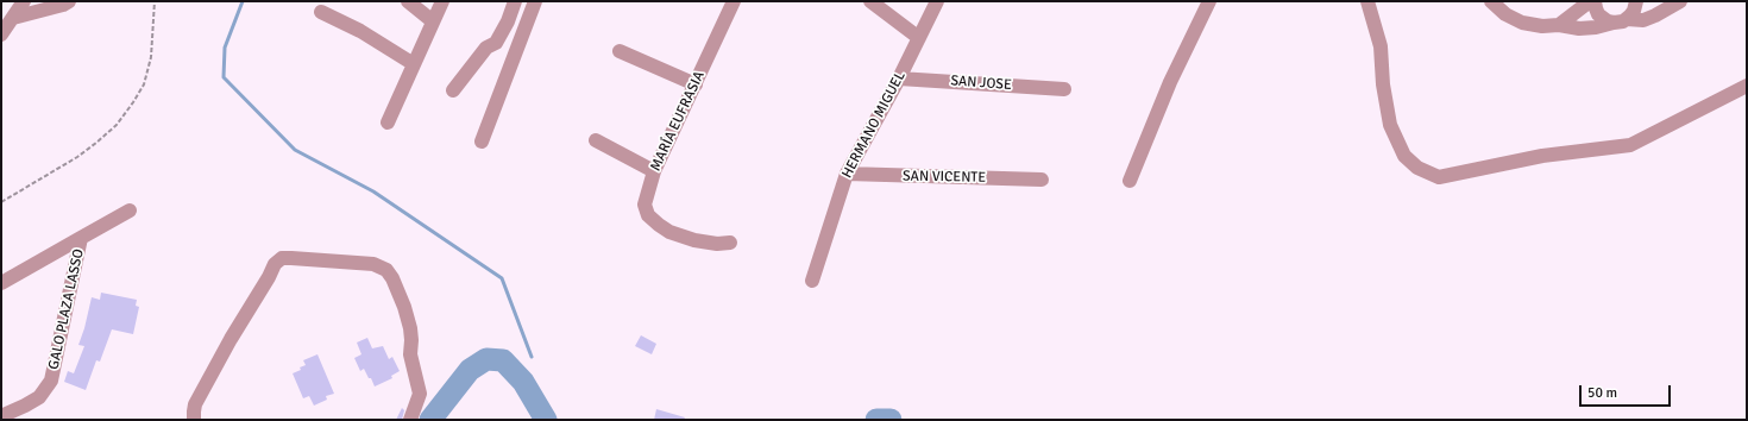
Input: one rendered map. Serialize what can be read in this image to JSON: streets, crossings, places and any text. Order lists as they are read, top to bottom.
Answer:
{
  "streets": {
    "street": [
      "SAN JOSE",
      "MARÍA EUFRASIA",
      "HERMANO MIGUEL",
      "SAN VICENTE",
      "GALO PLAZA LASSO"
    ]
  },
  "crossings": [
    ["SAN JOSE", "HERMANO MIGUEL"],
    ["HERMANO MIGUEL", "SAN VICENTE"]
  ],
  "scale_bar": "50 m"
}
